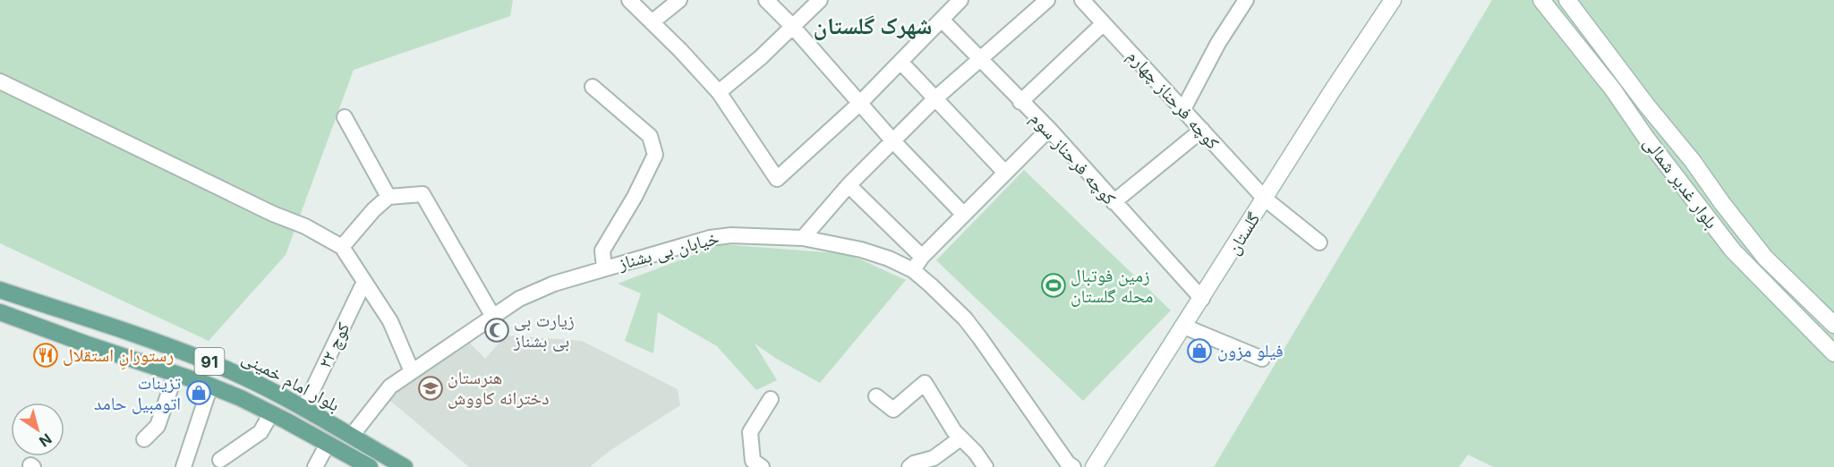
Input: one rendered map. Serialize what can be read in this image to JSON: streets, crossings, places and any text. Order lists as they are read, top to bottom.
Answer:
{
  "streets": {
    "main road": [
      "بلوار غدیر شمالی",
      "گلستان",
      "91",
      "بلوار امام خمینی"
    ],
    "street": [
      "کوچه فرحناز چهارم",
      "کوچه فرحناز سوم",
      "خیابان بی بشناز",
      "کوچ ۲۲"
    ]
  },
  "crossings": [
    ["کوچه فرحناز چهارم", "گلستان"],
    ["کوچه فرحناز سوم", "گلستان"],
    ["خیابان بی بشناز", "بلوار امام خمینی"],
    ["کوچ ۲۲", "بلوار امام خمینی"]
  ],
  "districts": ["شهرک گلستان"],
  "places": {
    "sports": ["زمین فوتبال محله گلستان"],
    "mosque": ["زیارت بی بی بشناز"],
    "shop": ["فیلو مزون", "تزینات اتومبیل حامد"],
    "restaurant": ["رستورانِ استقلال"],
    "school or university": ["هنرستان دخترانه کاووش"]
  },
  "north": "bottom right"
}
